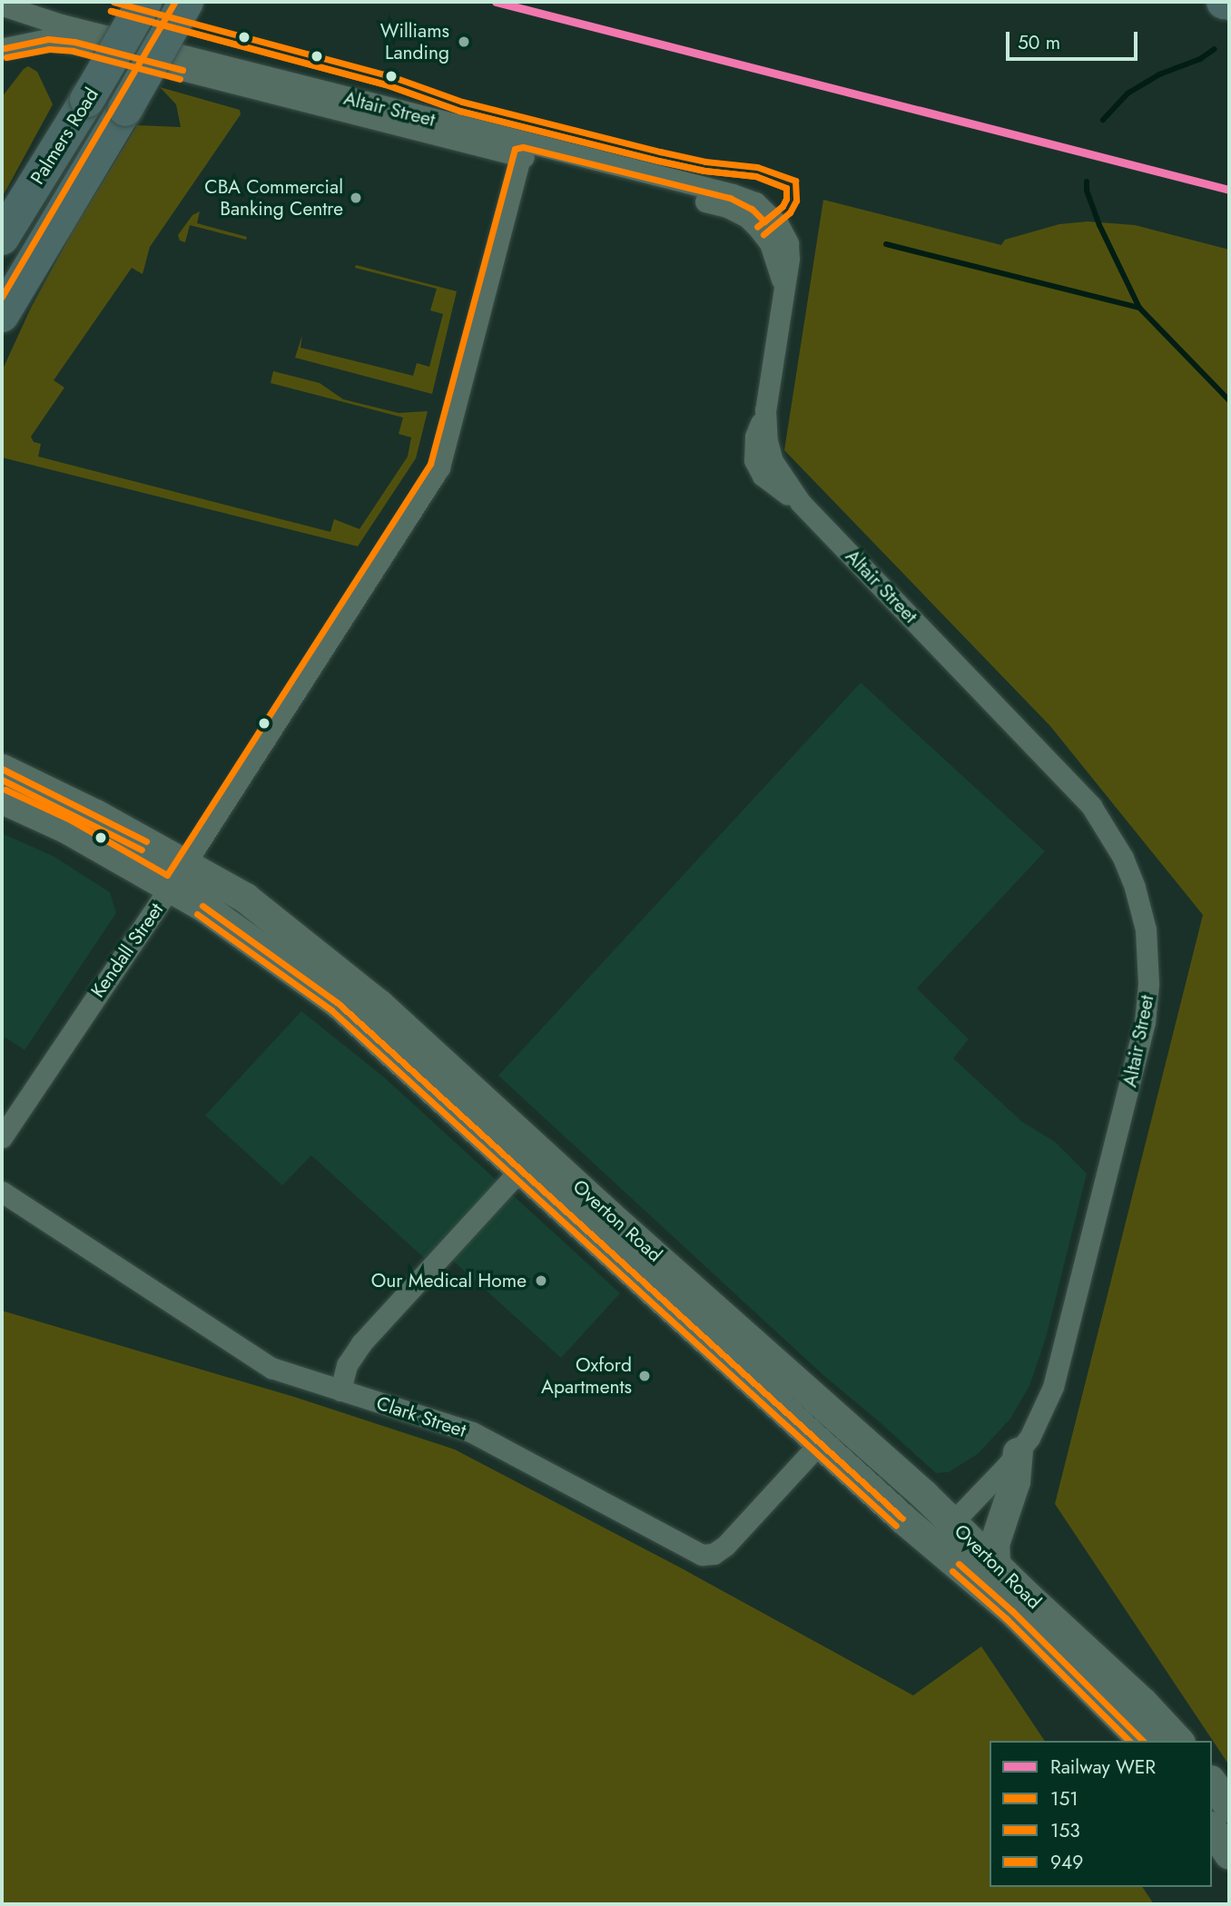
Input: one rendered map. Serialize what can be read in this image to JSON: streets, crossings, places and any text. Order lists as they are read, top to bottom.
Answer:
{
  "streets": {
    "highway": ["Palmers Road"],
    "street": [
      "Altair Street",
      "Kendall Street",
      "Overton Road",
      "Clark Street"
    ]
  },
  "crossings": [
    ["Altair Street", "Kendall Street"],
    ["Altair Street", "Overton Road"],
    ["Kendall Street", "Overton Road"],
    ["Overton Road", "Clark Street"]
  ],
  "places": [
    "Williams Landing",
    "CBA Commercial Banking Centre",
    "Our Medical Home",
    "Oxford Apartments"
  ],
  "lines": [
    "rail line WER",
    "transit line 151",
    "transit line 949",
    "transit line 153"
  ],
  "legend": [
    "Railway WER",
    "151",
    "153",
    "949"
  ],
  "scale_bar": "50 m"
}
